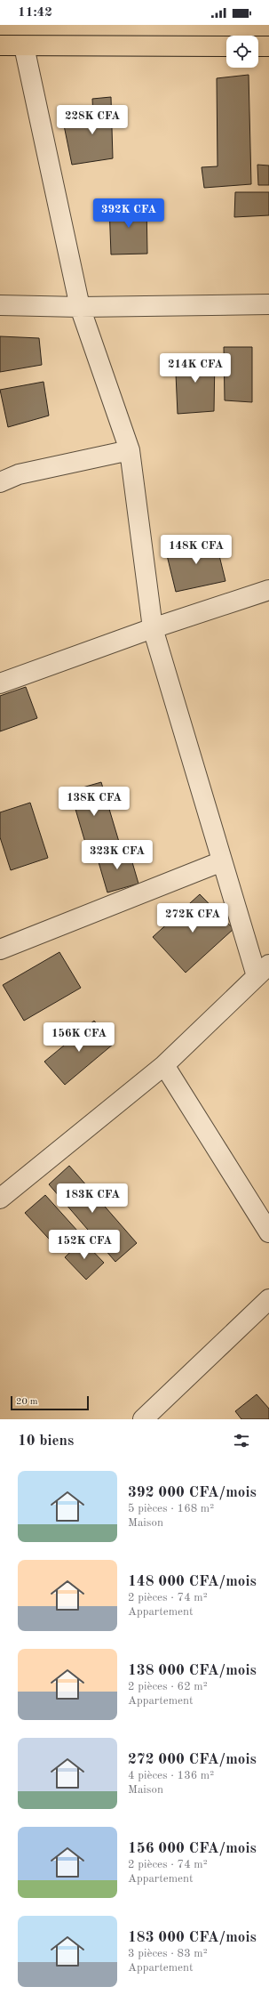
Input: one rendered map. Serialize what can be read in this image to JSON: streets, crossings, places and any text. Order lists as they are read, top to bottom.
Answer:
{
  "scale_bar": "20 m",
  "page": {
    "status": "11:42",
    "price": [
      "228K CFA",
      "392K CFA",
      "214K CFA",
      "148K CFA",
      "138K CFA",
      "323K CFA",
      "272K CFA",
      "156K CFA",
      "183K CFA",
      "152K CFA"
    ],
    "scale": "20 m",
    "heading": "10 biens",
    "list": [
      {
        "name": "392 000 CFA/mois",
        "note": "5 pièces · 168 m² · Maison"
      },
      {
        "name": "148 000 CFA/mois",
        "note": "2 pièces · 74 m² · Appartement"
      },
      {
        "name": "138 000 CFA/mois",
        "note": "2 pièces · 62 m² · Appartement"
      },
      {
        "name": "272 000 CFA/mois",
        "note": "4 pièces · 136 m² · Maison"
      },
      {
        "name": "156 000 CFA/mois",
        "note": "2 pièces · 74 m² · Appartement"
      },
      {
        "name": "183 000 CFA/mois",
        "note": "3 pièces · 83 m² · Appartement"
      }
    ]
  }
}
